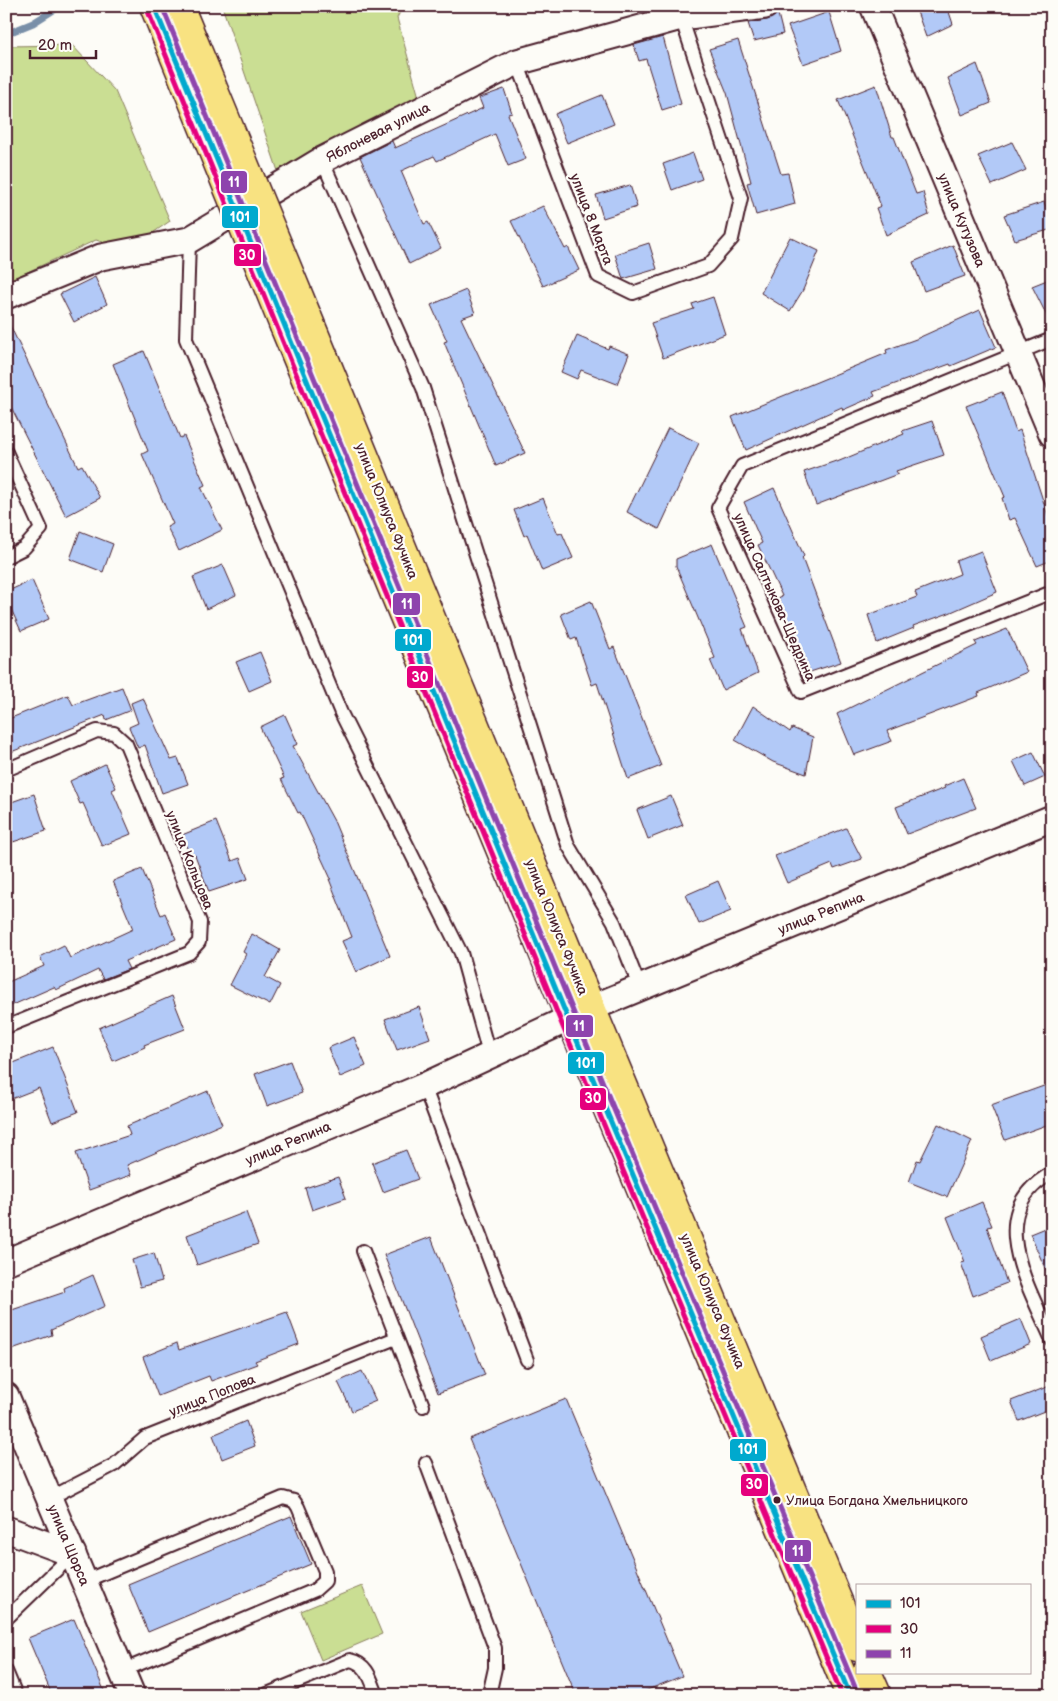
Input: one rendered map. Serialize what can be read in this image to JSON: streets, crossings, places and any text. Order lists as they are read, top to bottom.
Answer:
{
  "streets": {
    "main road": ["улица Юлиуса Фучика"],
    "street": [
      "Яблоневая улица",
      "улица Кутузова",
      "улица Репина",
      "улица Щорса"
    ],
    "lane": [
      "улица 8 Марта",
      "улица Салтыкова-Щедрина",
      "улица Кольцова",
      "улица Попова"
    ]
  },
  "crossings": [
    ["Яблоневая улица", "улица 8 Марта"],
    ["улица Кутузова", "улица Салтыкова-Щедрина"],
    ["улица Юлиуса Фучика", "улица Репина"],
    ["улица Попова", "улица Щорса"]
  ],
  "places": ["Улица Богдана Хмельницкого"],
  "lines": ["transit line 101", "transit line 11", "transit line 30"],
  "legend": ["101", "30", "11"],
  "scale_bar": "20 m"
}
